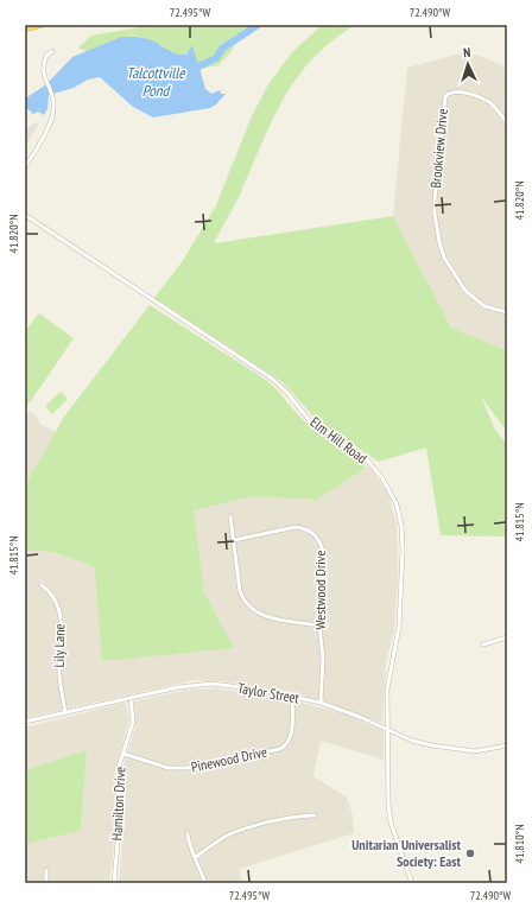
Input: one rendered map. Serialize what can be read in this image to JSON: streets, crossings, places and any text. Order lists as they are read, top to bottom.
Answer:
{
  "streets": {
    "street": [
      "Brookview Drive",
      "Elm Hill Road",
      "Westwood Drive",
      "Lily Lane",
      "Taylor Street",
      "Pinewood Drive",
      "Hamilton Drive"
    ]
  },
  "crossings": [
    ["Elm Hill Road", "Taylor Street"],
    ["Westwood Drive", "Taylor Street"],
    ["Lily Lane", "Taylor Street"],
    ["Taylor Street", "Pinewood Drive"],
    ["Taylor Street", "Hamilton Drive"],
    ["Pinewood Drive", "Hamilton Drive"]
  ],
  "water": ["Talcottville Pond"],
  "places": ["Unitarian Universalist Society: East"],
  "north": "top",
  "coordinates": [
    "72.495°W",
    "72.490°W",
    "41.820°N",
    "41.815°N",
    "41.810°N"
  ]
}
